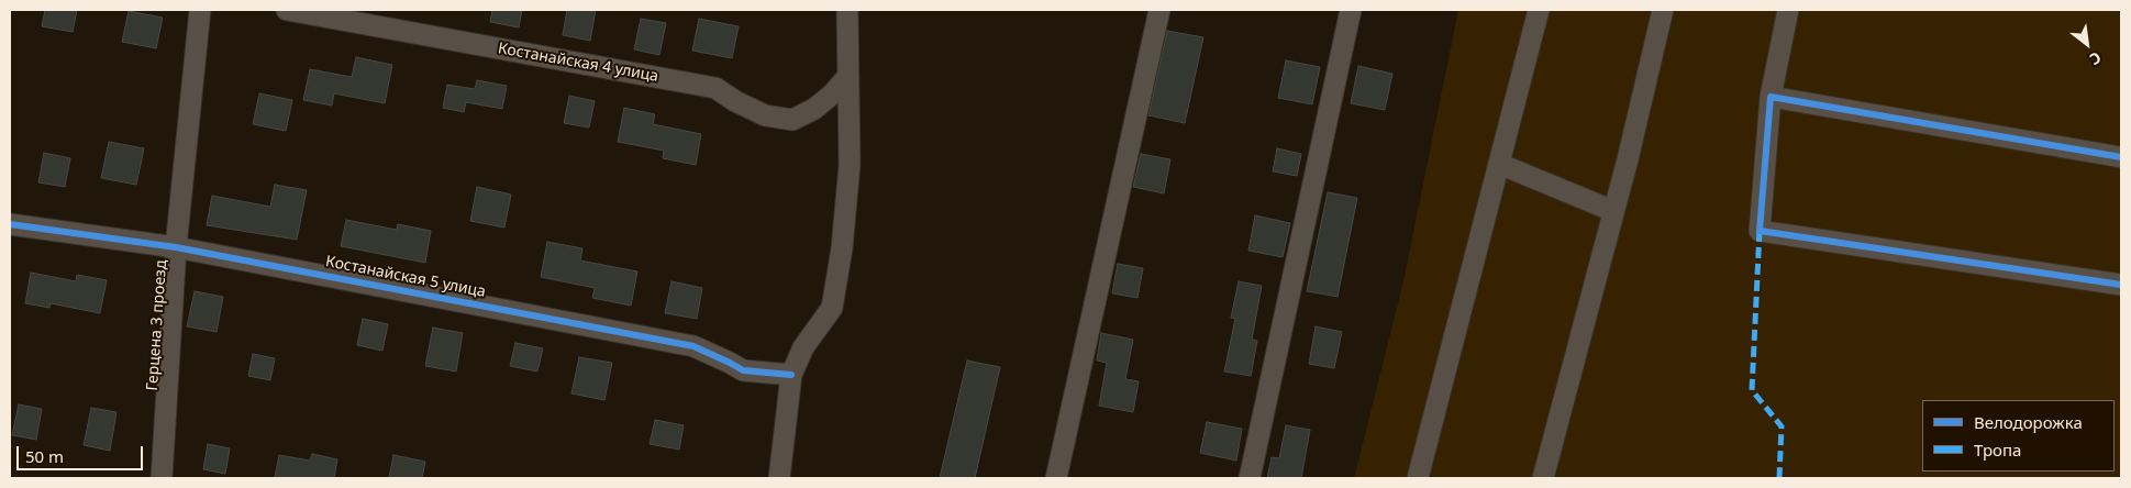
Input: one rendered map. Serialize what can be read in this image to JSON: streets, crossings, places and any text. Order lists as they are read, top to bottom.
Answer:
{
  "streets": {
    "street": ["Костанайская 4 улица", "Костанайская 5 улица", "Герцена 3 проезд"]
  },
  "crossings": [
    ["Костанайская 5 улица", "Герцена 3 проезд"]
  ],
  "legend": ["Велодорожка", "Тропа"],
  "scale_bar": "50 m",
  "north": "bottom right"
}
